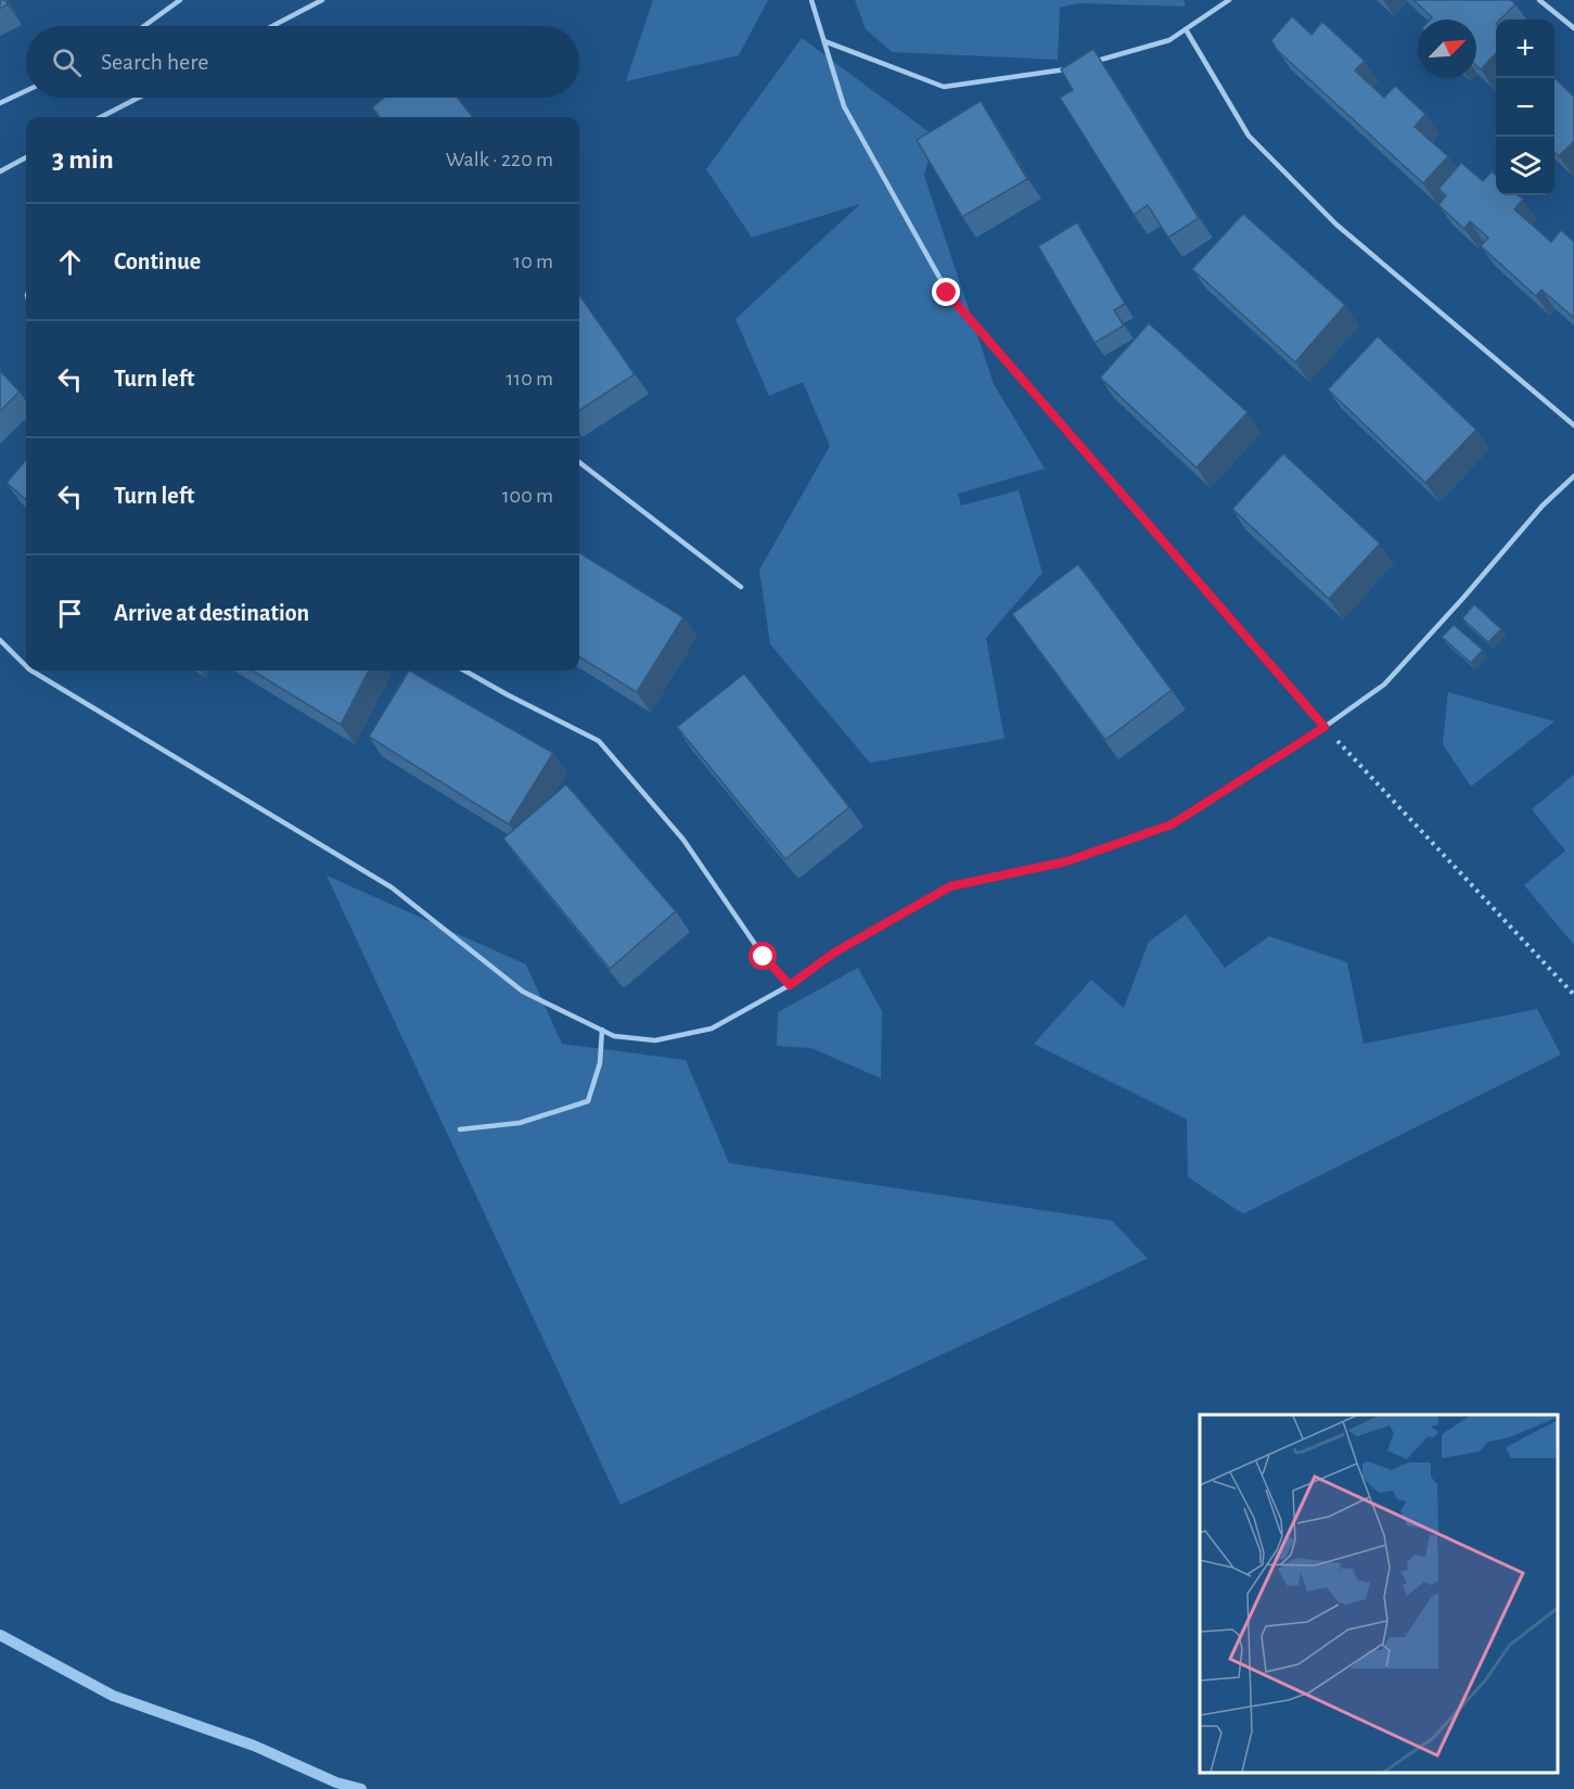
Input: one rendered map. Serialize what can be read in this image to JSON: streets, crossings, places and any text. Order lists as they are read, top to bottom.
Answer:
{
  "north": "top right",
  "page": {
    "map_buttons": ["+", "−"],
    "search": "Search here",
    "heading": ["3 min", "Walk · 220 m"],
    "list": [
      ["Continue", "10 m"],
      ["Turn left", "110 m"],
      ["Turn left", "100 m"],
      "Arrive at destination"
    ]
  }
}
